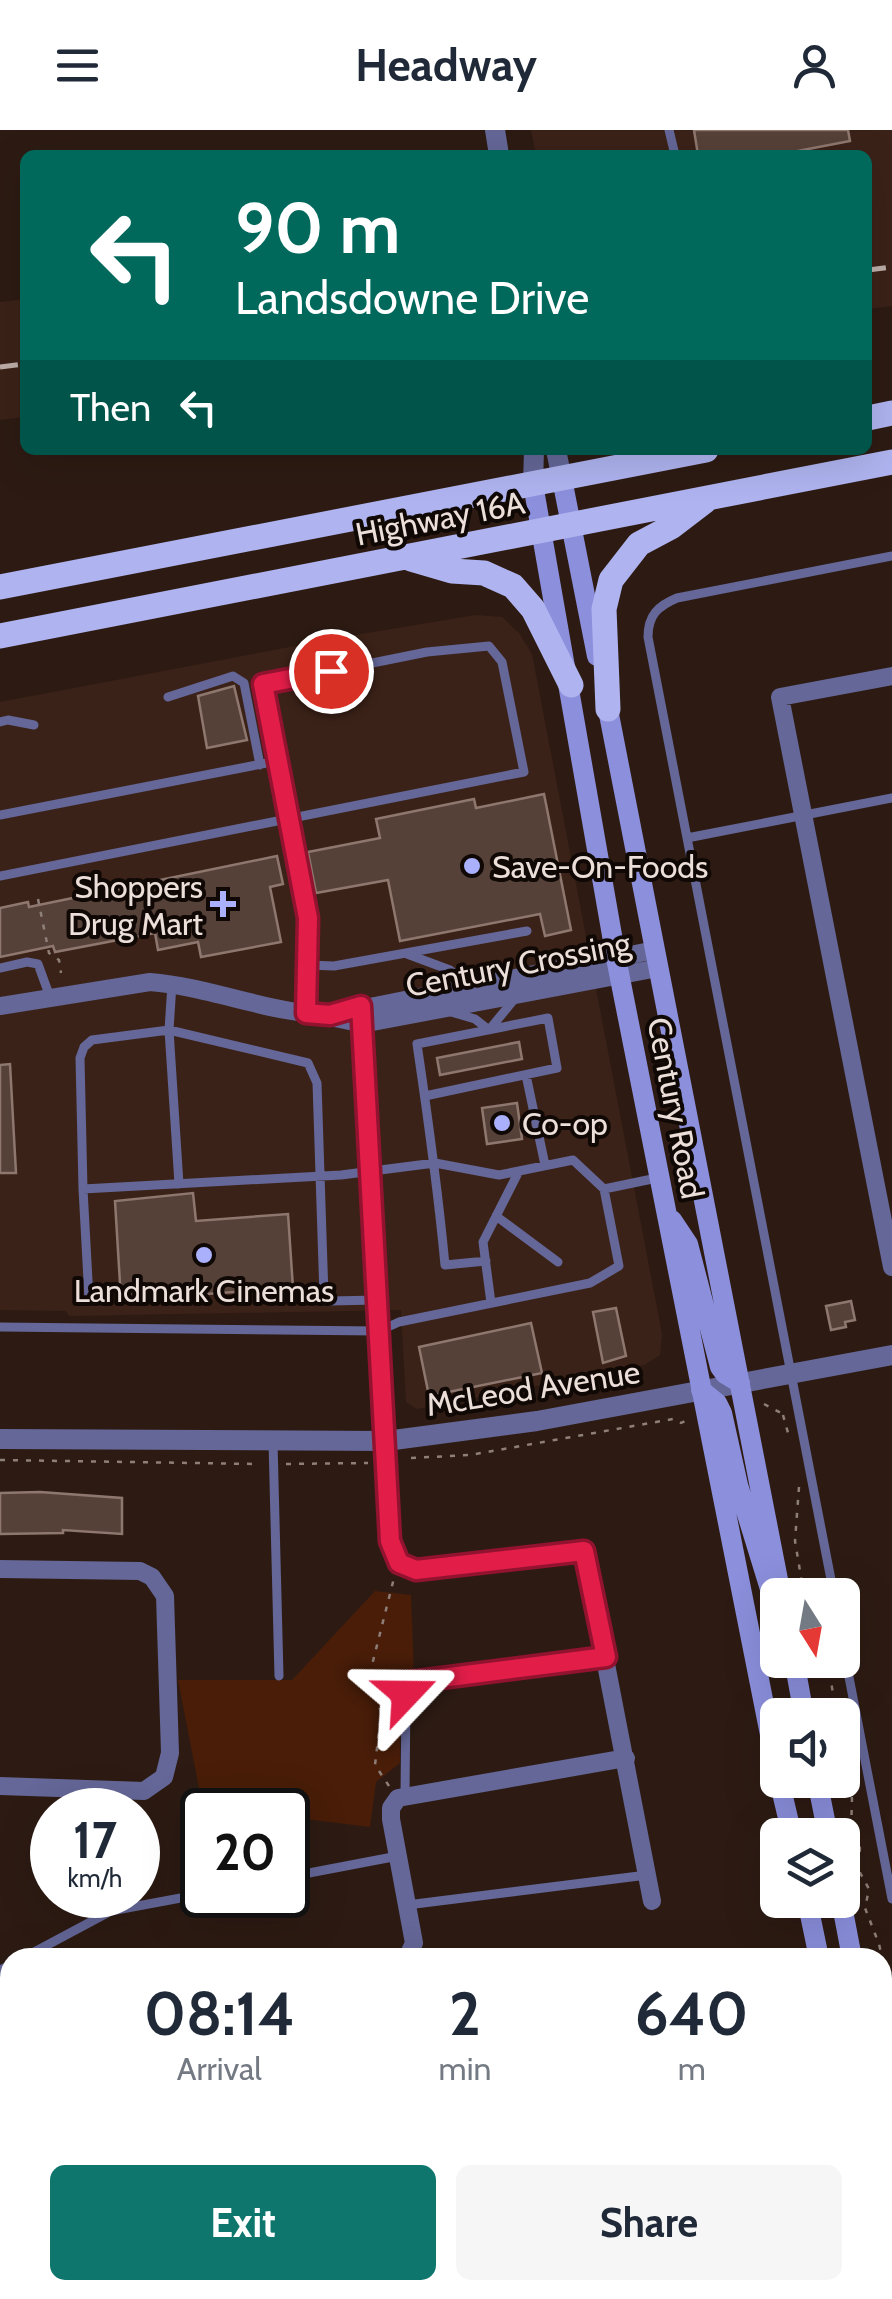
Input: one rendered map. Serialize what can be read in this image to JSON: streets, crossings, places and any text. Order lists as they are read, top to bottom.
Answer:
{
  "streets": {
    "main road": ["Highway 16A", "Century Road"],
    "street": ["Century Crossing", "McLeod Avenue"]
  },
  "crossings": [
    ["Highway 16A", "Century Road"],
    ["Century Crossing", "Century Road"],
    ["Century Road", "McLeod Avenue"]
  ],
  "places": {
    "other": ["Save-On-Foods", "Co-op", "Landmark Cinemas"],
    "health": ["Shoppers Drug Mart"]
  },
  "north": "bottom",
  "page": {
    "header": "Headway",
    "turn": ["90 m", "Landsdowne Drive"],
    "then": "Then",
    "speed": "17 km/h",
    "limit": "20",
    "eta": [
      "08:14",
      "Arrival",
      "2",
      "min",
      "640",
      "m"
    ],
    "buttons": ["Exit", "Share"]
  }
}
